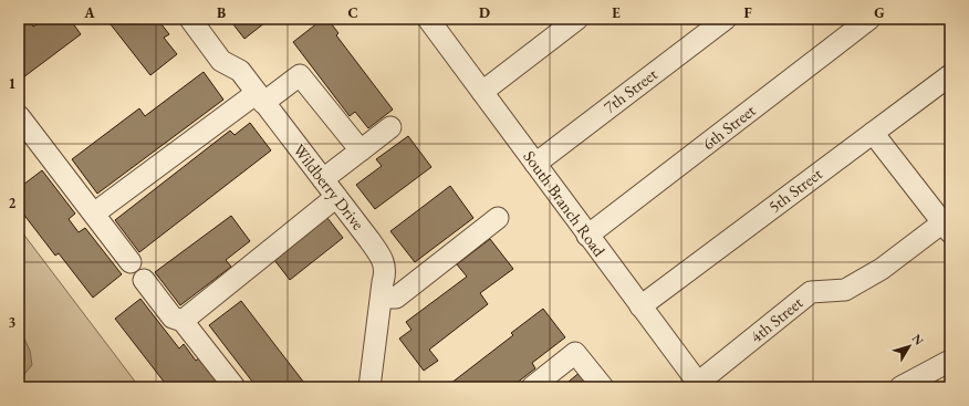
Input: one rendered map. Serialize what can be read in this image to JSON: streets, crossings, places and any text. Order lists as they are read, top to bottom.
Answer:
{
  "streets": {
    "street": [
      "7th Street",
      "6th Street",
      "Wildberry Drive",
      "5th Street",
      "South Branch Road",
      "4th Street"
    ]
  },
  "crossings": [
    ["7th Street", "South Branch Road"],
    ["6th Street", "South Branch Road"],
    ["5th Street", "South Branch Road"],
    ["South Branch Road", "4th Street"]
  ],
  "north": "top right",
  "grid": {
    "columns": [
      "A",
      "B",
      "C",
      "D",
      "E",
      "F",
      "G"
    ],
    "rows": ["1", "2", "3"]
  }
}
